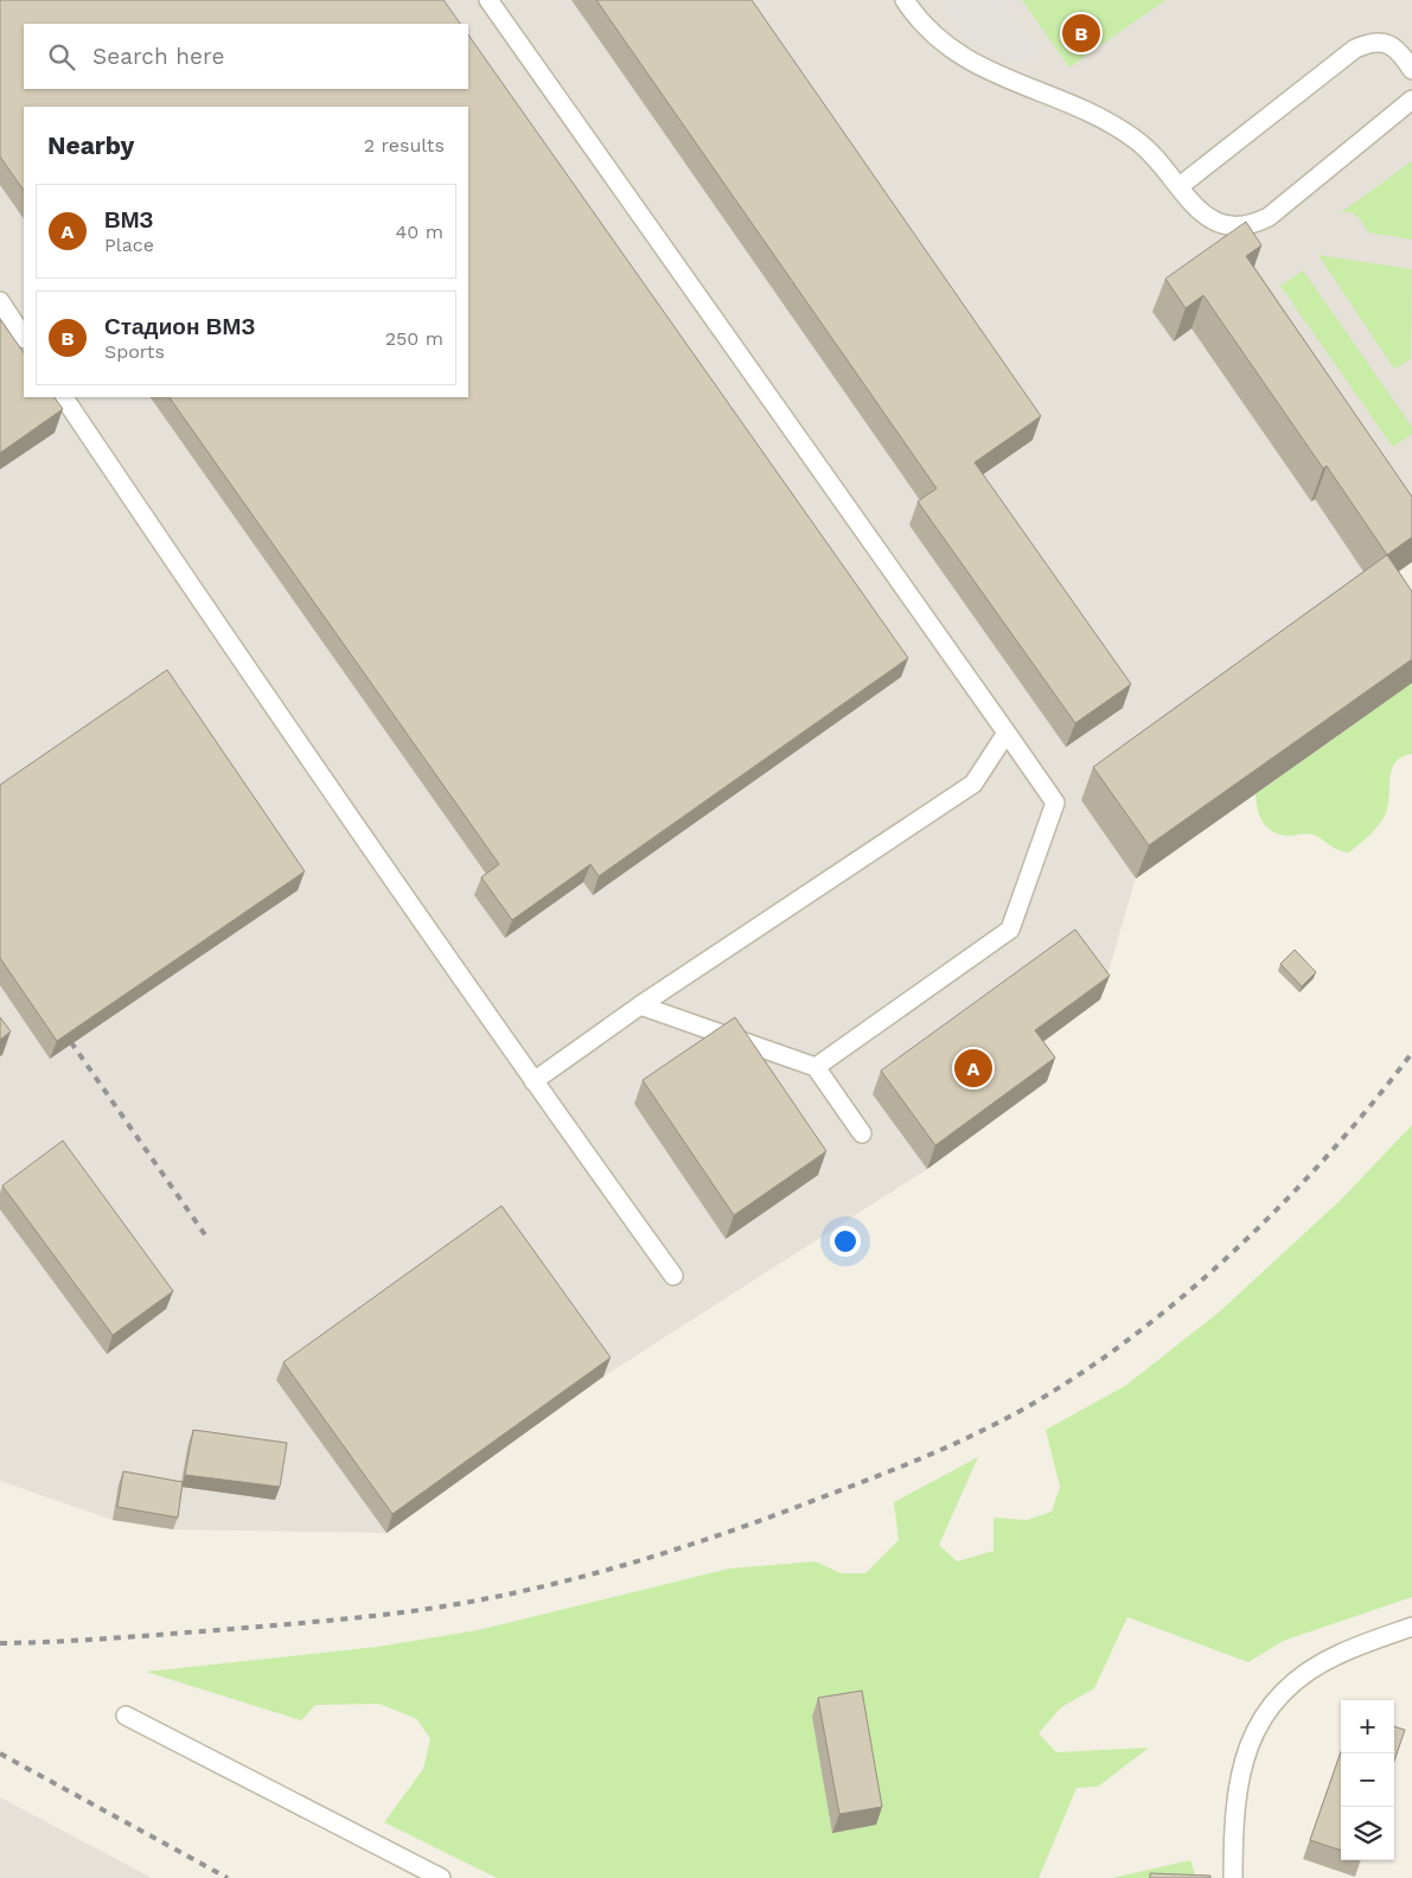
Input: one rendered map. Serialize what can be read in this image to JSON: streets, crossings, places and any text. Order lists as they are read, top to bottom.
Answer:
{
  "page": {
    "pins": ["B", "A"],
    "search": "Search here",
    "heading": ["Nearby", "2 results"],
    "list": [
      {
        "mark": "A",
        "name": "ВМЗ",
        "note": "Place",
        "value": "40 m"
      },
      {
        "mark": "B",
        "name": "Стадион ВМЗ",
        "note": "Sports",
        "value": "250 m"
      }
    ],
    "map_buttons": ["+", "−"]
  }
}
